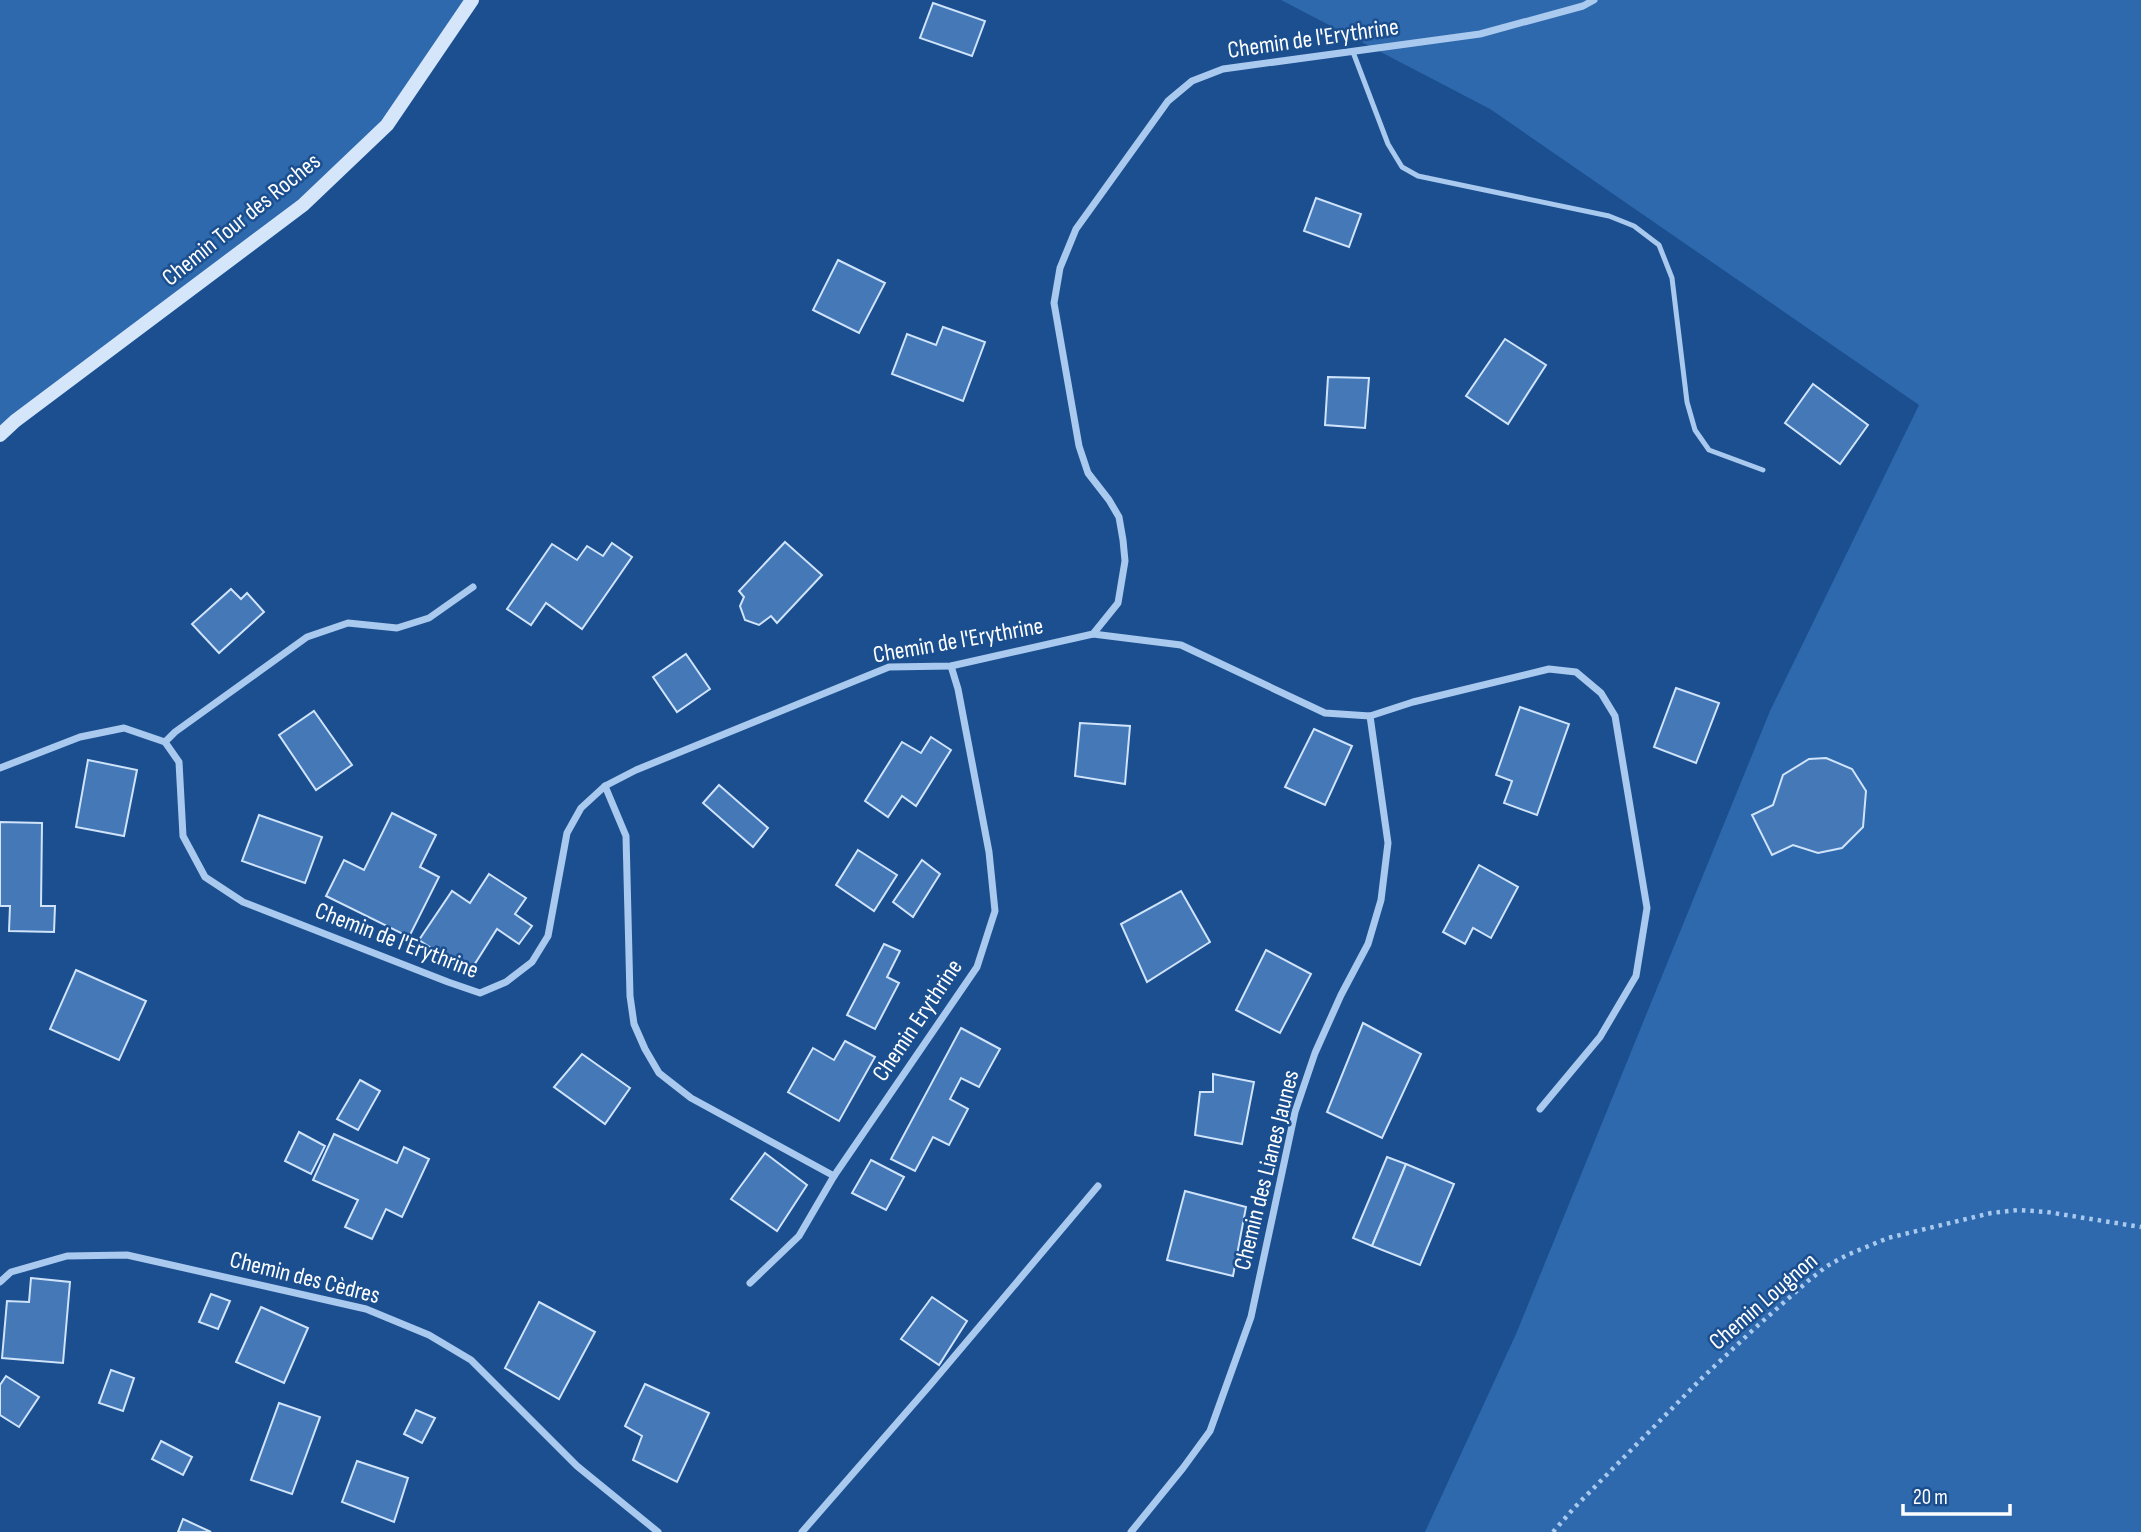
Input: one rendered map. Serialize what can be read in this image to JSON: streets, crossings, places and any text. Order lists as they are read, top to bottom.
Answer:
{
  "streets": {
    "street": [
      "Chemin de l'Erythrine",
      "Chemin Tour des Roches",
      "Chemin Erythrine",
      "Chemin des Lianes Jaunes",
      "Chemin des Cèdres"
    ],
    "path": ["Chemin Lougnon"]
  },
  "crossings": [
    ["Chemin de l'Erythrine", "Chemin Erythrine"]
  ],
  "scale_bar": "20 m"
}
